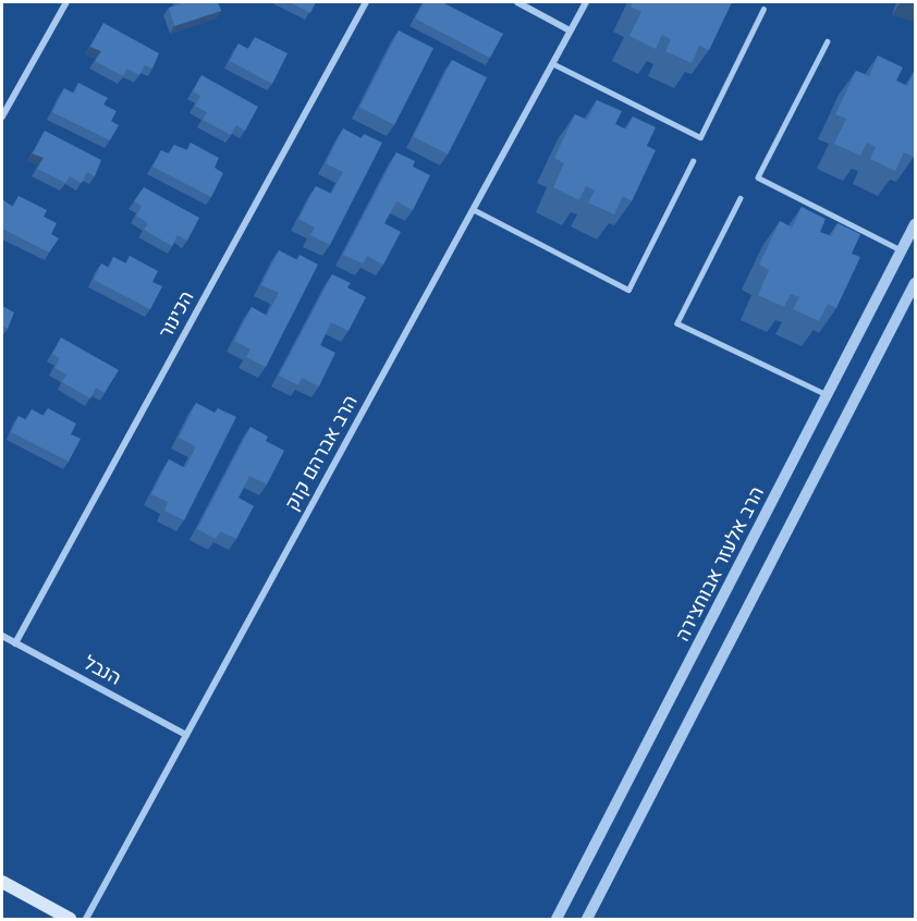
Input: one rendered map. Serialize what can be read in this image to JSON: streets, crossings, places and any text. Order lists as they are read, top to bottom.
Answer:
{
  "streets": {
    "street": [
      "הכינור",
      "הרב אברהם קוק",
      "הרב אלעזר אבוחצירה",
      "הנבל"
    ]
  },
  "crossings": [
    ["הכינור", "הנבל"],
    ["הרב אברהם קוק", "הנבל"]
  ]
}
